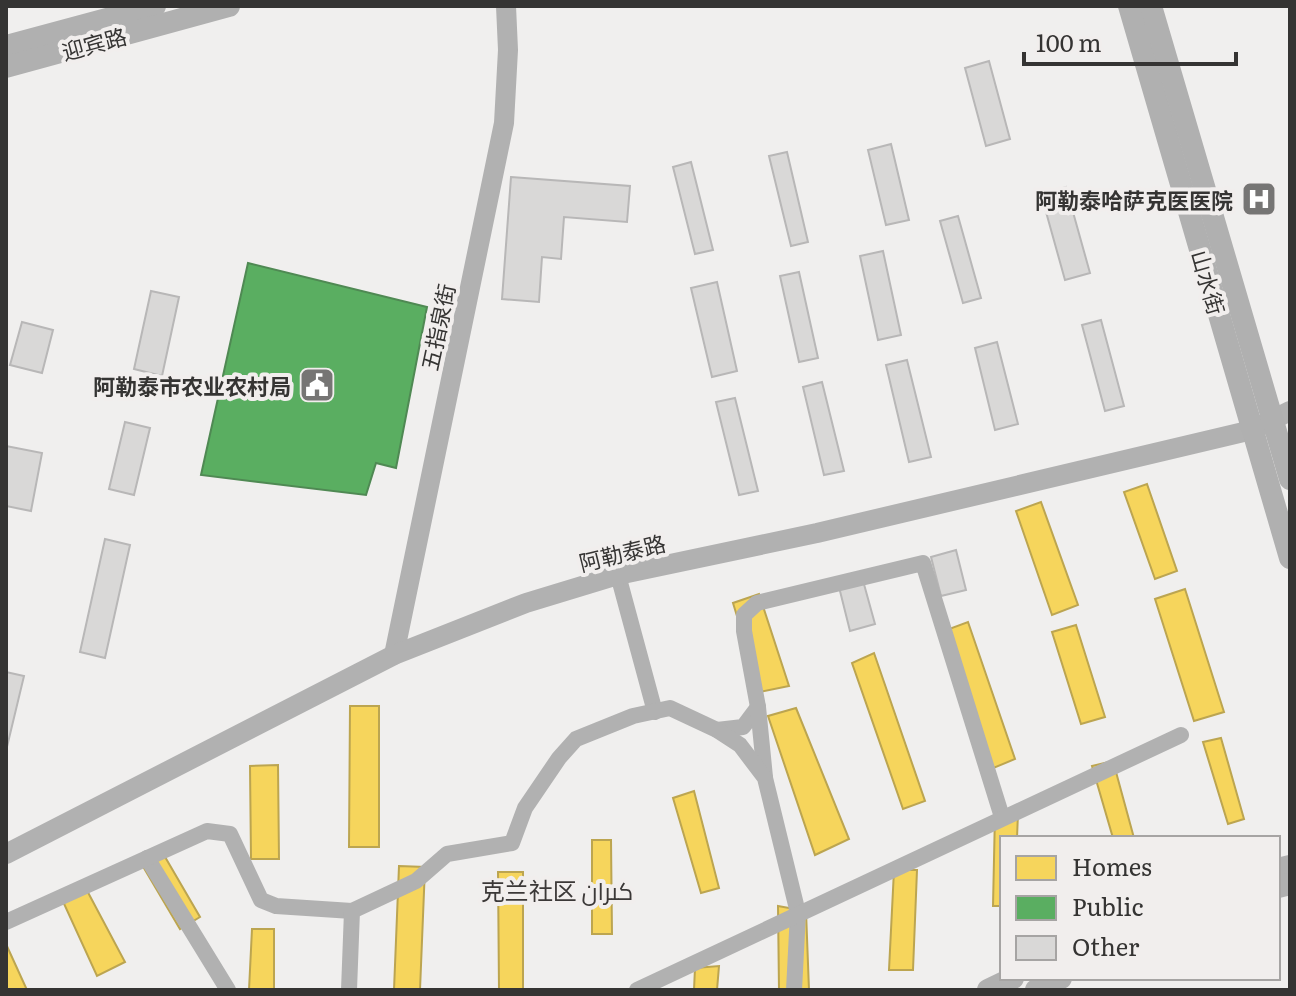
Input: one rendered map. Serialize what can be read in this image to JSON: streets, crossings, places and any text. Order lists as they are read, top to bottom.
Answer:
{
  "streets": {
    "main road": ["迎宾路", "山水街"],
    "street": ["五指泉街", "阿勒泰路"]
  },
  "crossings": [
    ["山水街", "阿勒泰路"],
    ["五指泉街", "阿勒泰路"]
  ],
  "districts": ["克兰社区 كىران"],
  "places": {
    "hospital": ["阿勒泰哈萨克医医院"],
    "public building": ["阿勒泰市农业农村局"]
  },
  "legend": ["Homes", "Public", "Other"],
  "scale_bar": "100 m"
}
